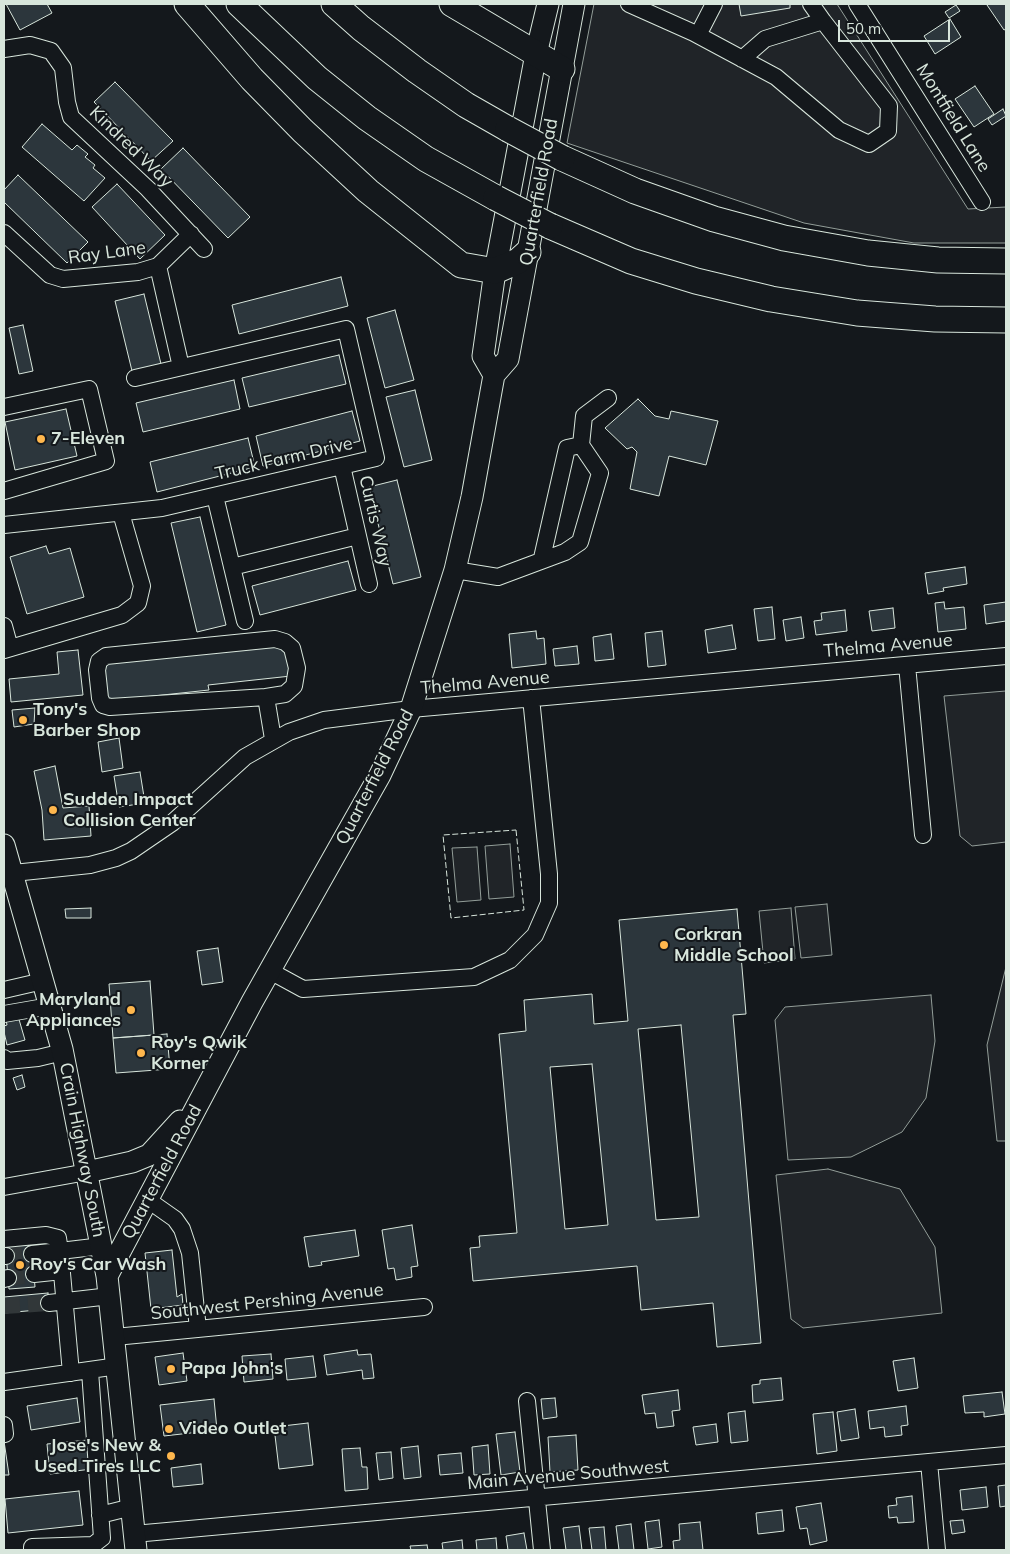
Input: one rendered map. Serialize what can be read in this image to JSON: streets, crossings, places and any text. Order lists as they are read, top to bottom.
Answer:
{
  "streets": {
    "main road": ["Quarterfield Road", "Crain Highway South"],
    "street": [
      "Montfield Lane",
      "Kindred Way",
      "Ray Lane",
      "Truck Farm Drive",
      "Curtis Way",
      "Thelma Avenue",
      "Southwest Pershing Avenue",
      "Main Avenue Southwest"
    ]
  },
  "crossings": [
    ["Kindred Way", "Ray Lane"],
    ["Quarterfield Road", "Thelma Avenue"],
    ["Quarterfield Road", "Crain Highway South"],
    ["Truck Farm Drive", "Curtis Way"],
    ["Thelma Avenue", "Crain Highway South"],
    ["Crain Highway South", "Southwest Pershing Avenue"],
    ["Crain Highway South", "Main Avenue Southwest"]
  ],
  "places": [
    "7-Eleven",
    "Tony's Barber Shop",
    "Sudden Impact Collision Center",
    "Corkran Middle School",
    "Maryland Appliances",
    "Roy's Qwik Korner",
    "Roy's Car Wash",
    "Papa John's",
    "Video Outlet",
    "Jose's New & Used Tires LLC"
  ],
  "scale_bar": "50 m"
}
